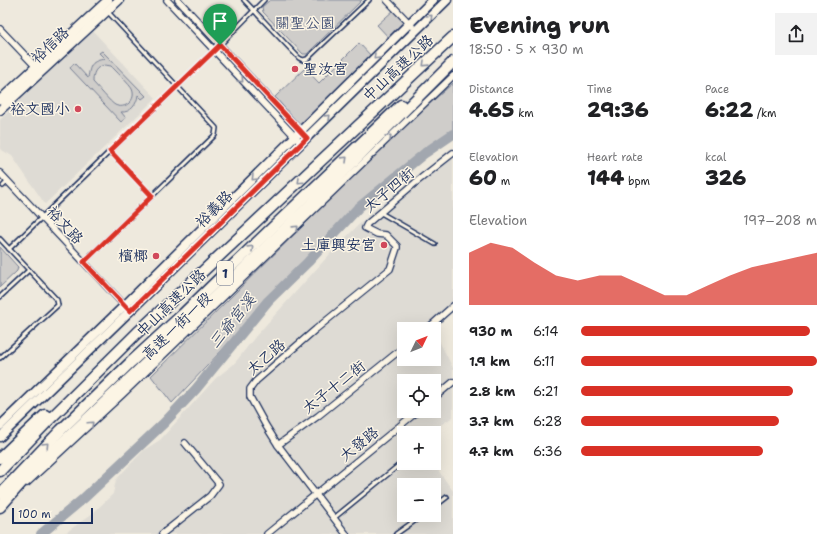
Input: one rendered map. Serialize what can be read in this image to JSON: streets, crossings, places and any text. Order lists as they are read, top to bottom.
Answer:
{
  "streets": {
    "highway": ["中山高速公路", "1"],
    "street": [
      "裕信路",
      "太子四街",
      "裕義路",
      "裕文路",
      "高速一街一段",
      "太乙路",
      "太子十二街",
      "大發路"
    ]
  },
  "crossings": [
    ["太子四街", "太乙路"],
    ["裕義路", "裕文路"],
    ["太乙路", "太子十二街"],
    ["太乙路", "大發路"]
  ],
  "one_way": ["高速一街一段"],
  "water": ["三爺宮溪"],
  "parks": ["關聖公園"],
  "places": [
    "聖汝宮",
    "裕文國小",
    "土庫興安宮",
    "檳榔"
  ],
  "scale_bar": "100 m",
  "north": "top right",
  "page": {
    "heading": ["Evening run", "18:50 · 5 × 930 m"],
    "stats": [
      ["Distance", "4.65 km"],
      ["Time", "29:36"],
      ["Pace", "6:22 /km"],
      ["Elevation", "60 m"],
      ["Heart rate", "144 bpm"],
      ["kcal", "326"]
    ],
    "chart": ["Elevation", "197–208 m"],
    "list": [
      {
        "name": "930 m",
        "note": "6:14"
      },
      {
        "name": "1.9 km",
        "note": "6:11"
      },
      {
        "name": "2.8 km",
        "note": "6:21"
      },
      {
        "name": "3.7 km",
        "note": "6:28"
      },
      {
        "name": "4.7 km",
        "note": "6:36"
      }
    ],
    "map_buttons": ["+", "−"],
    "scale": "100 m"
  }
}
